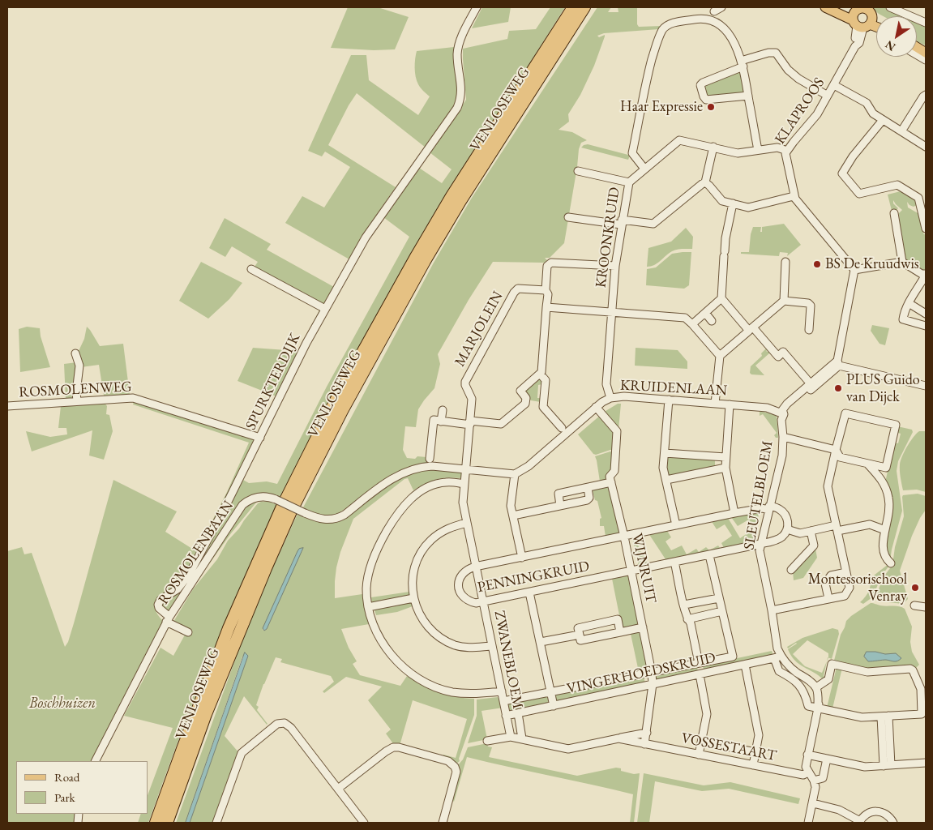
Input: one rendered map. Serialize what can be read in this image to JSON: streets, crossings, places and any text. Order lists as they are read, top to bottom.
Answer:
{
  "streets": {
    "highway": ["VENLOSEWEG"],
    "street": [
      "KLAPROOS",
      "KROONKRUID",
      "MARJOLEIN",
      "SPURKTERDIJK",
      "KRUIDENLAAN",
      "ROSMOLENWEG",
      "SLEUTELBLOEM",
      "ROSMOLENBAAN",
      "WIJNRUIT",
      "PENNINGKRUID",
      "ZWANEBLOEM",
      "VINGERHOEDSKRUID",
      "VOSSESTAART"
    ]
  },
  "crossings": [
    ["KLAPROOS", "KROONKRUID"],
    ["KROONKRUID", "KRUIDENLAAN"],
    ["MARJOLEIN", "ROSMOLENBAAN"],
    ["MARJOLEIN", "ZWANEBLOEM"],
    ["SPURKTERDIJK", "ROSMOLENWEG"],
    ["SPURKTERDIJK", "ROSMOLENBAAN"],
    ["KRUIDENLAAN", "SLEUTELBLOEM"],
    ["KRUIDENLAAN", "ROSMOLENBAAN"],
    ["KRUIDENLAAN", "WIJNRUIT"],
    ["SLEUTELBLOEM", "PENNINGKRUID"],
    ["SLEUTELBLOEM", "VINGERHOEDSKRUID"],
    ["ROSMOLENBAAN", "ZWANEBLOEM"],
    ["WIJNRUIT", "PENNINGKRUID"],
    ["WIJNRUIT", "VINGERHOEDSKRUID"],
    ["WIJNRUIT", "VOSSESTAART"],
    ["PENNINGKRUID", "ZWANEBLOEM"],
    ["ZWANEBLOEM", "VINGERHOEDSKRUID"]
  ],
  "parks": ["Boschhuizen"],
  "places": [
    "Haar Expressie",
    "BS De Kruudwis",
    "PLUS Guido van Dijck",
    "Montessorischool Venray"
  ],
  "legend": ["Road", "Park"],
  "north": "bottom left"
}
